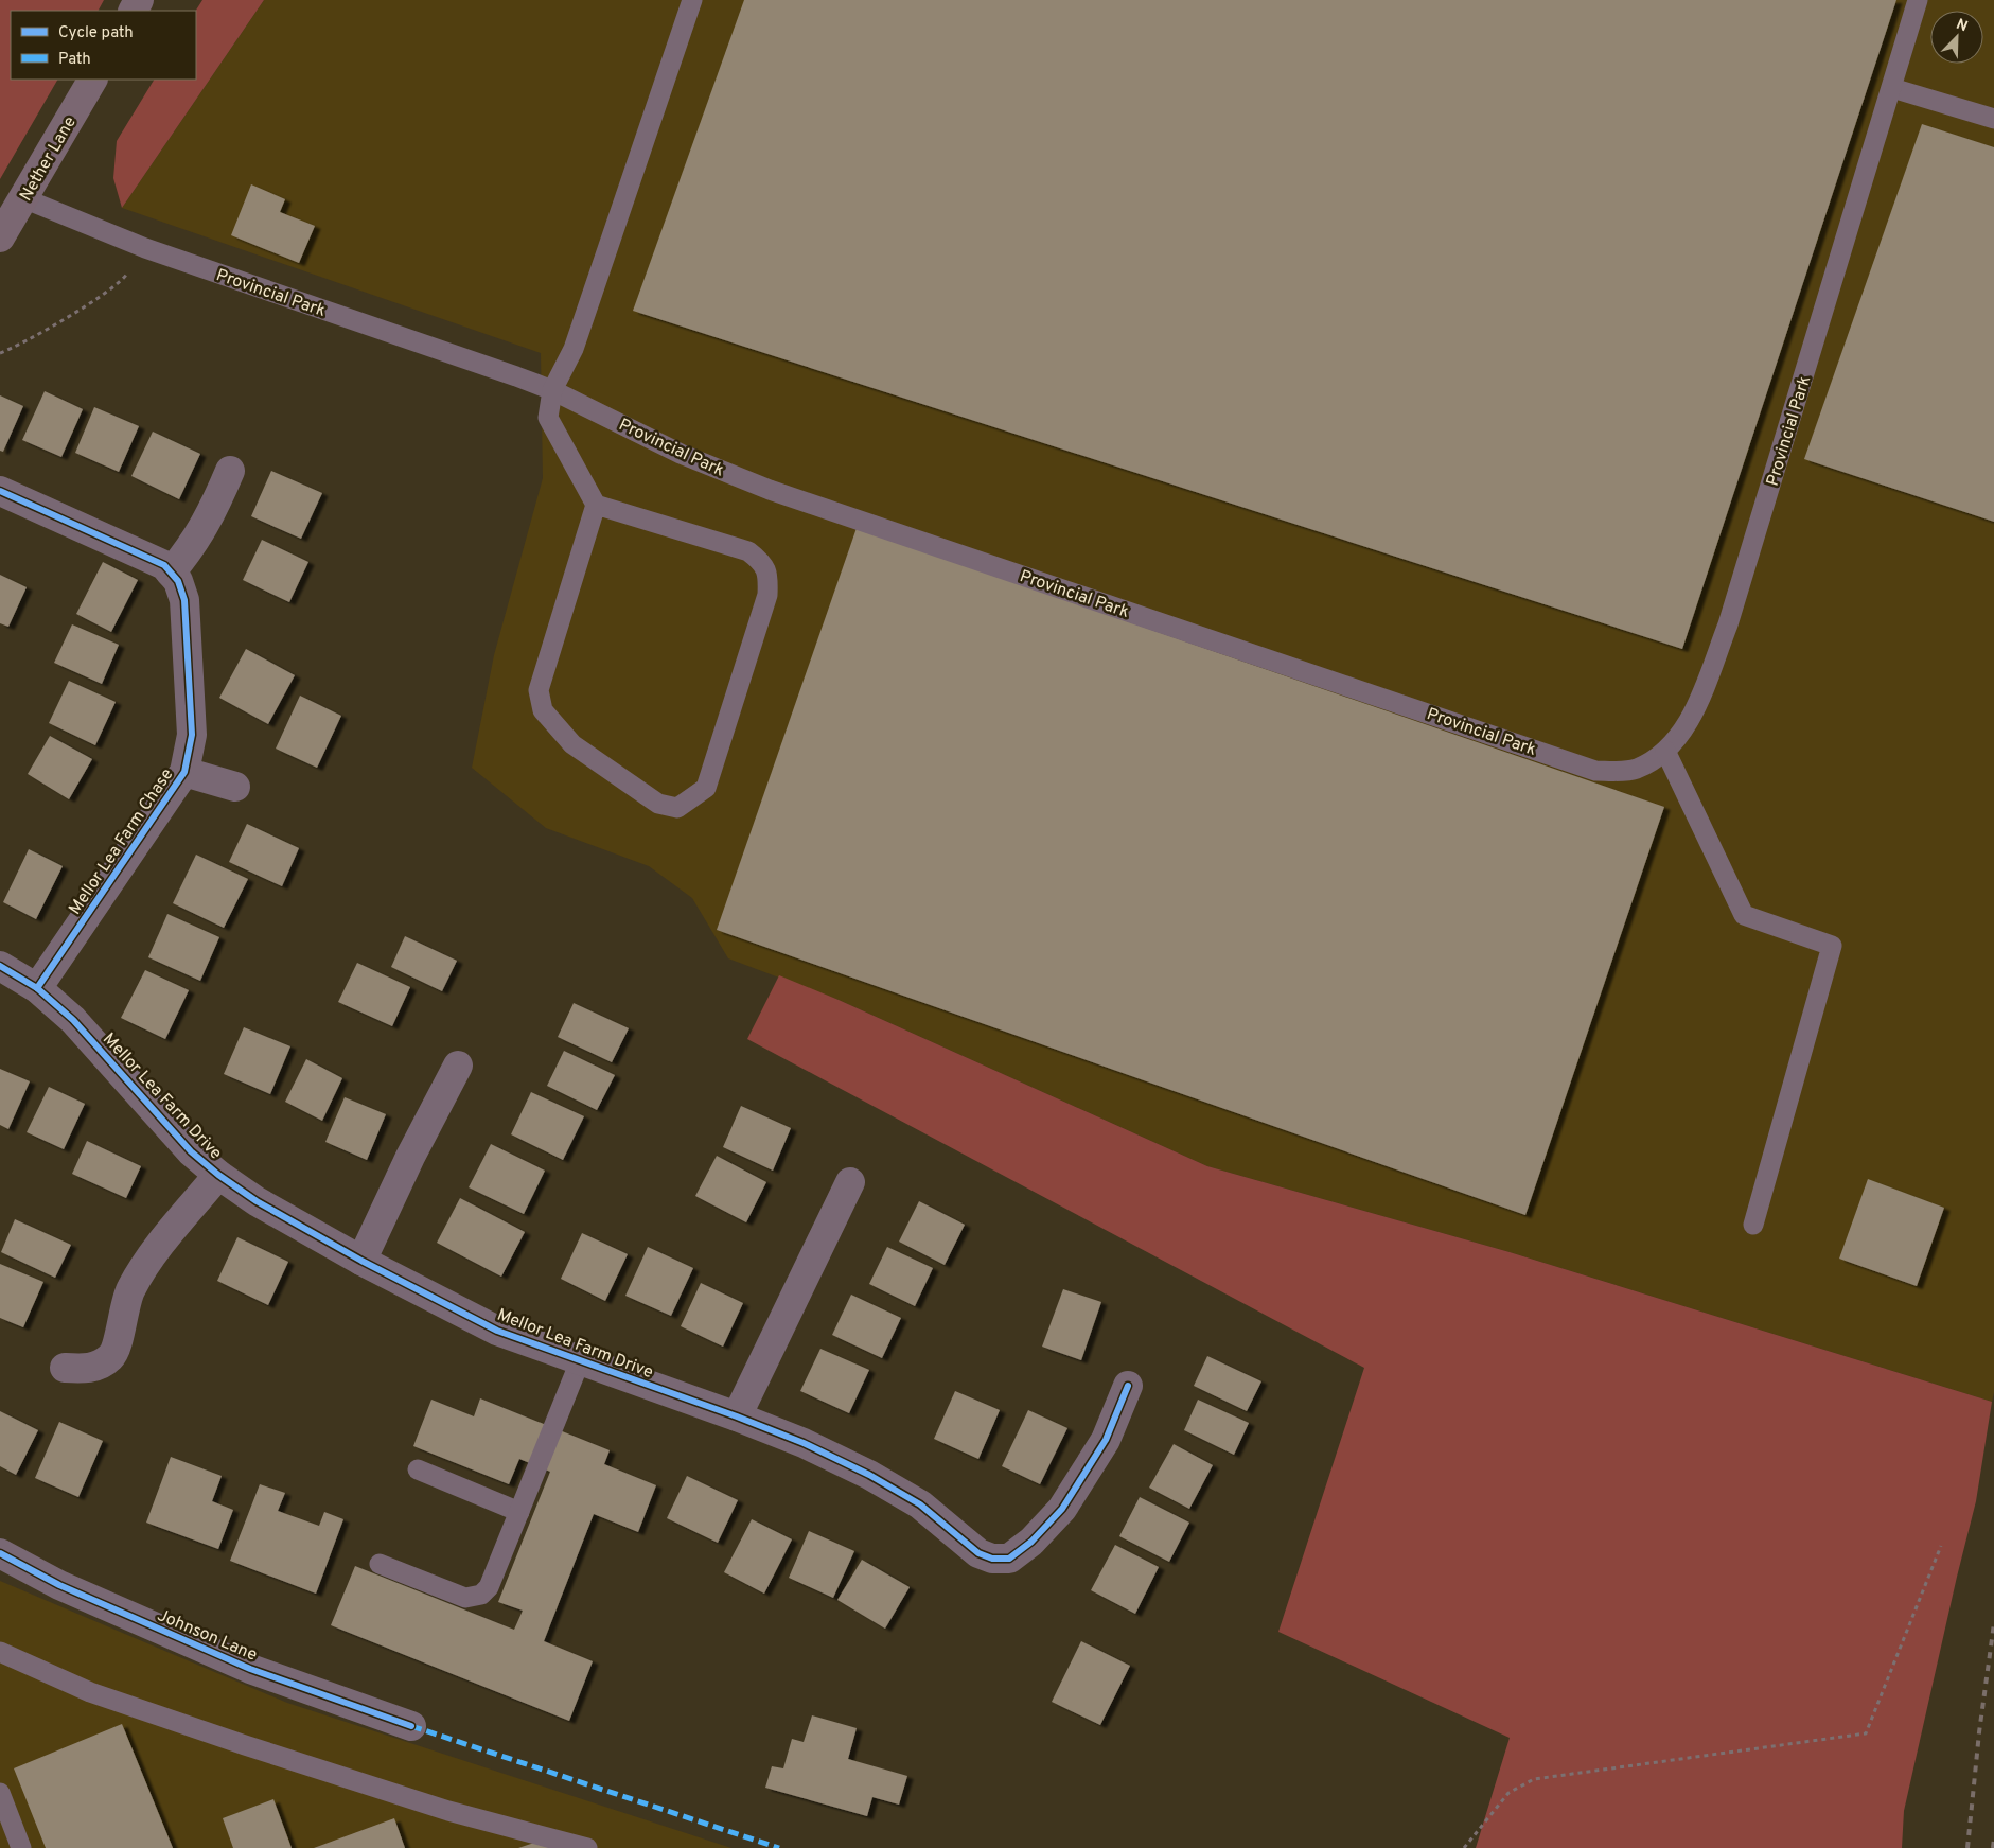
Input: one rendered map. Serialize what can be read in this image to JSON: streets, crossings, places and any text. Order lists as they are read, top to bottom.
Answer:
{
  "streets": {
    "main road": ["Nether Lane"],
    "street": ["Mellor Lea Farm Chase", "Mellor Lea Farm Drive", "Johnson Lane"],
    "lane": ["Provincial Park"]
  },
  "crossings": [
    ["Nether Lane", "Provincial Park"],
    ["Mellor Lea Farm Chase", "Mellor Lea Farm Drive"]
  ],
  "legend": ["Cycle path", "Path"],
  "north": "top right"
}
